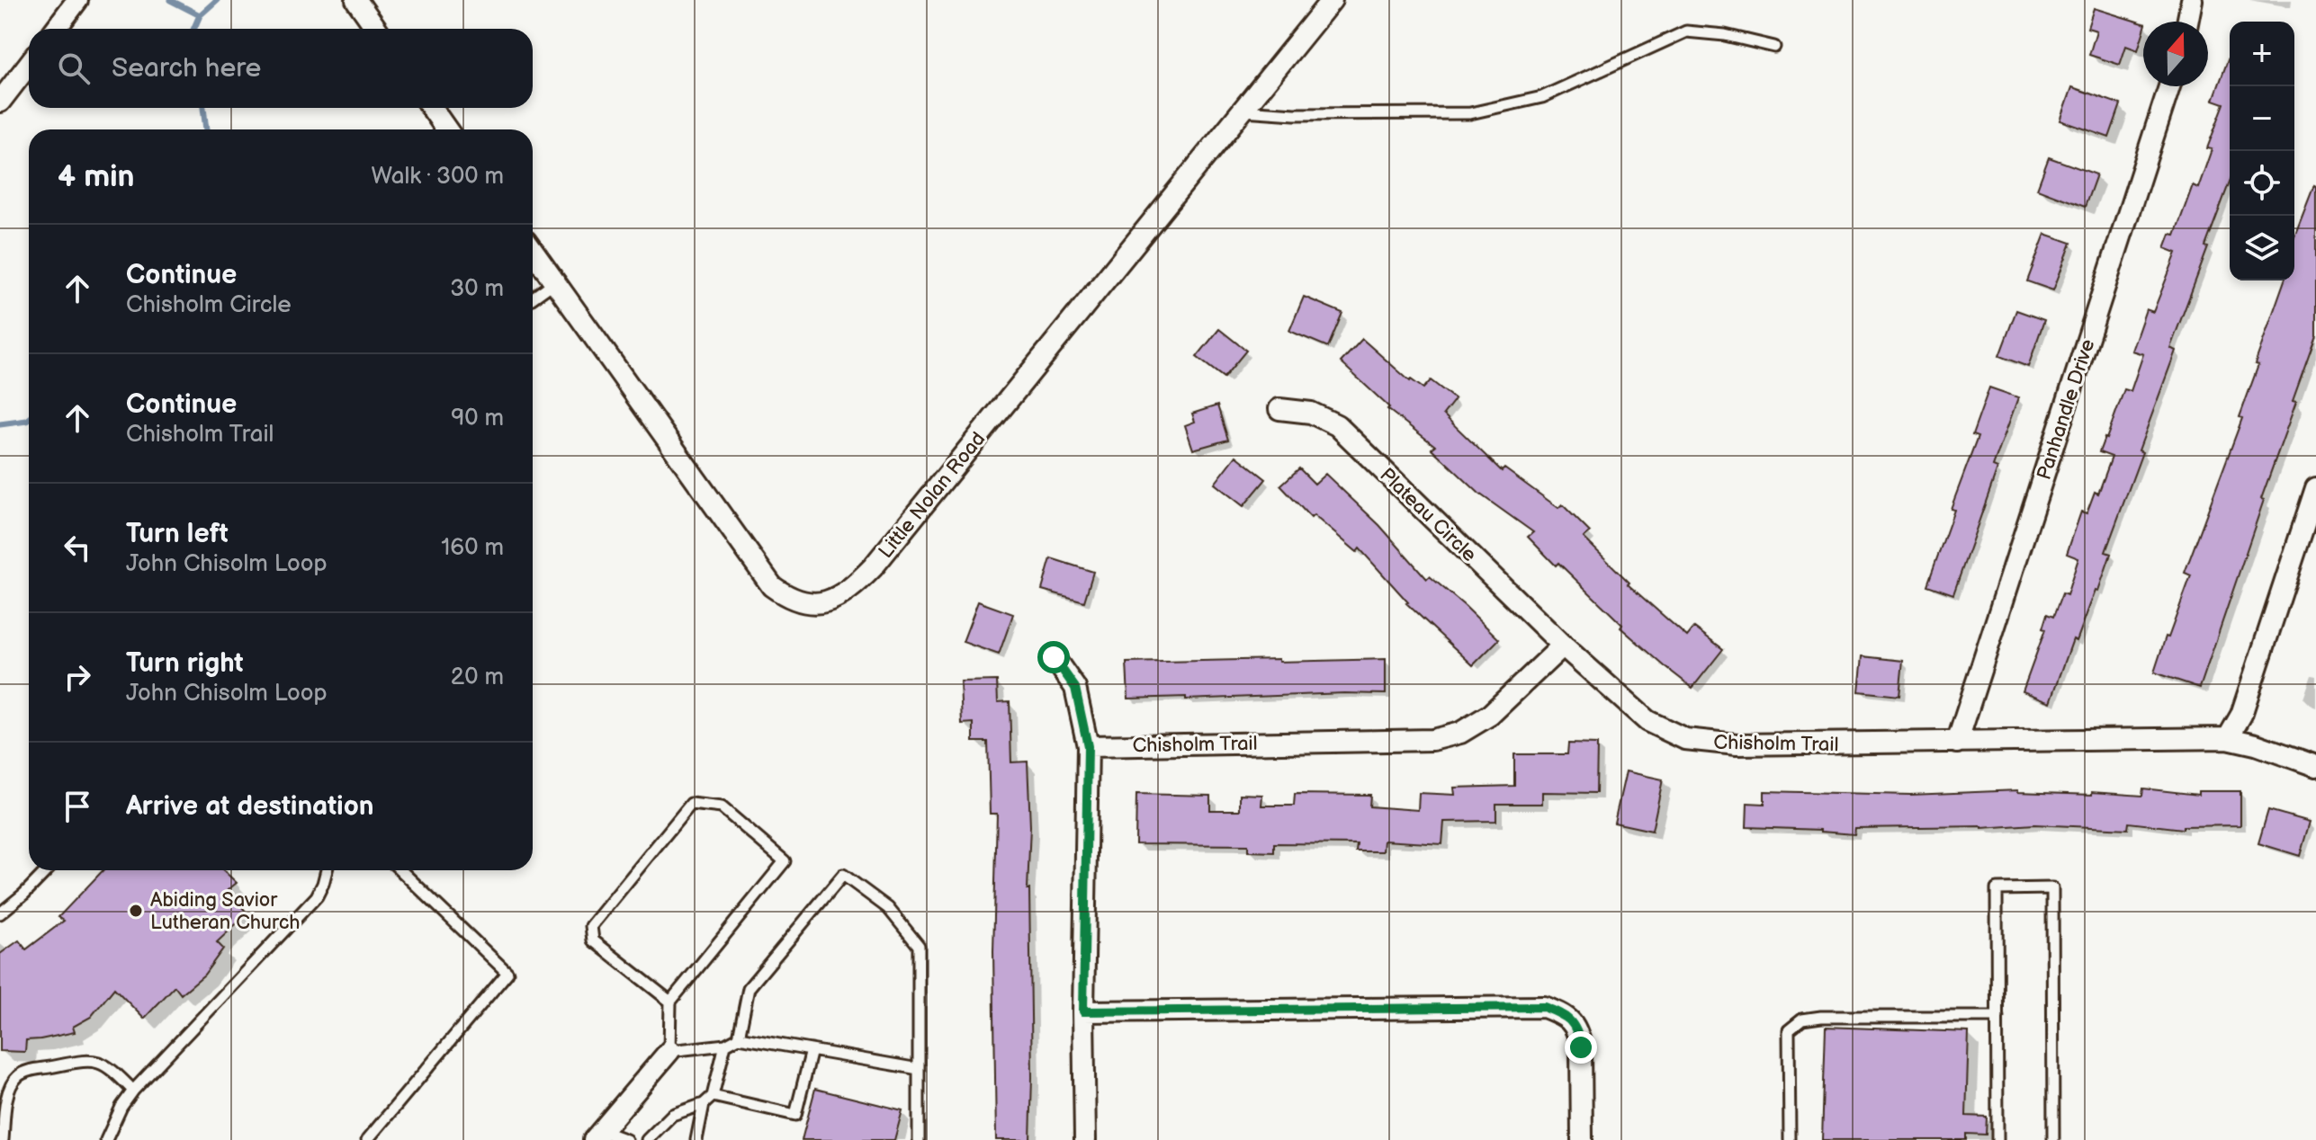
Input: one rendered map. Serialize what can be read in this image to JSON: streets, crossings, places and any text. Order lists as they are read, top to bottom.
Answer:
{
  "streets": {
    "street": [
      "Panhandle Drive",
      "Little Nolan Road",
      "Plateau Circle",
      "Chisholm Trail"
    ]
  },
  "crossings": [
    ["Panhandle Drive", "Chisholm Trail"],
    ["Plateau Circle", "Chisholm Trail"]
  ],
  "places": ["Abiding Savior Lutheran Church"],
  "north": "top",
  "page": {
    "map_buttons": ["+", "−"],
    "search": "Search here",
    "heading": ["4 min", "Walk · 300 m"],
    "list": [
      ["Continue", "Chisholm Circle", "30 m"],
      ["Continue", "Chisholm Trail", "90 m"],
      ["Turn left", "John Chisolm Loop", "160 m"],
      ["Turn right", "John Chisolm Loop", "20 m"],
      "Arrive at destination"
    ]
  }
}
